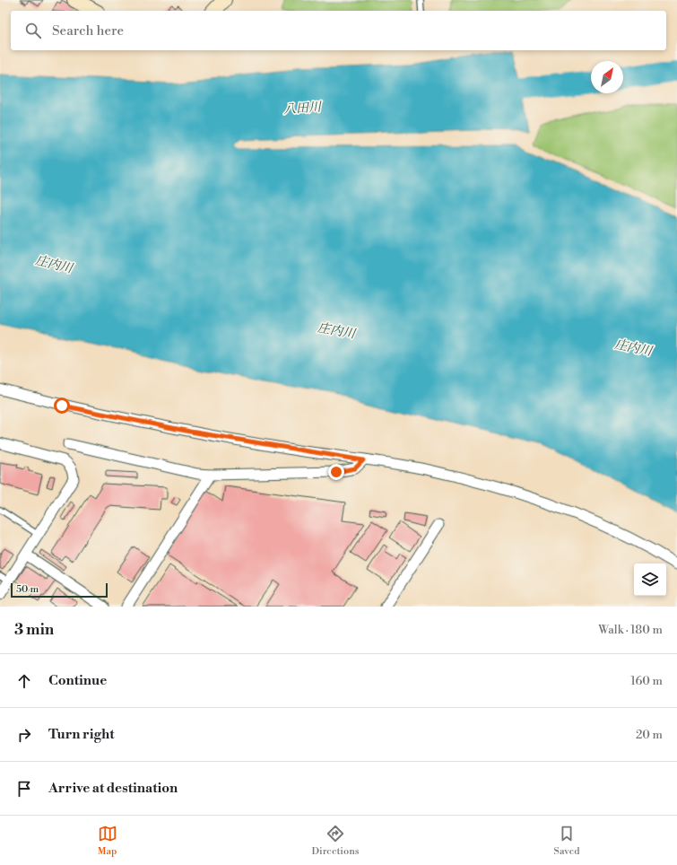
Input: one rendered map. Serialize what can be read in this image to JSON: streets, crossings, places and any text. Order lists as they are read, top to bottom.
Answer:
{
  "water": ["八田川", "庄内川"],
  "scale_bar": "50 m",
  "north": "top right",
  "page": {
    "search": "Search here",
    "scale": "50 m",
    "heading": ["3 min", "Walk · 180 m"],
    "list": [
      ["Continue", "160 m"],
      ["Turn right", "20 m"],
      "Arrive at destination"
    ],
    "nav": ["Map", "Directions", "Saved"]
  }
}
